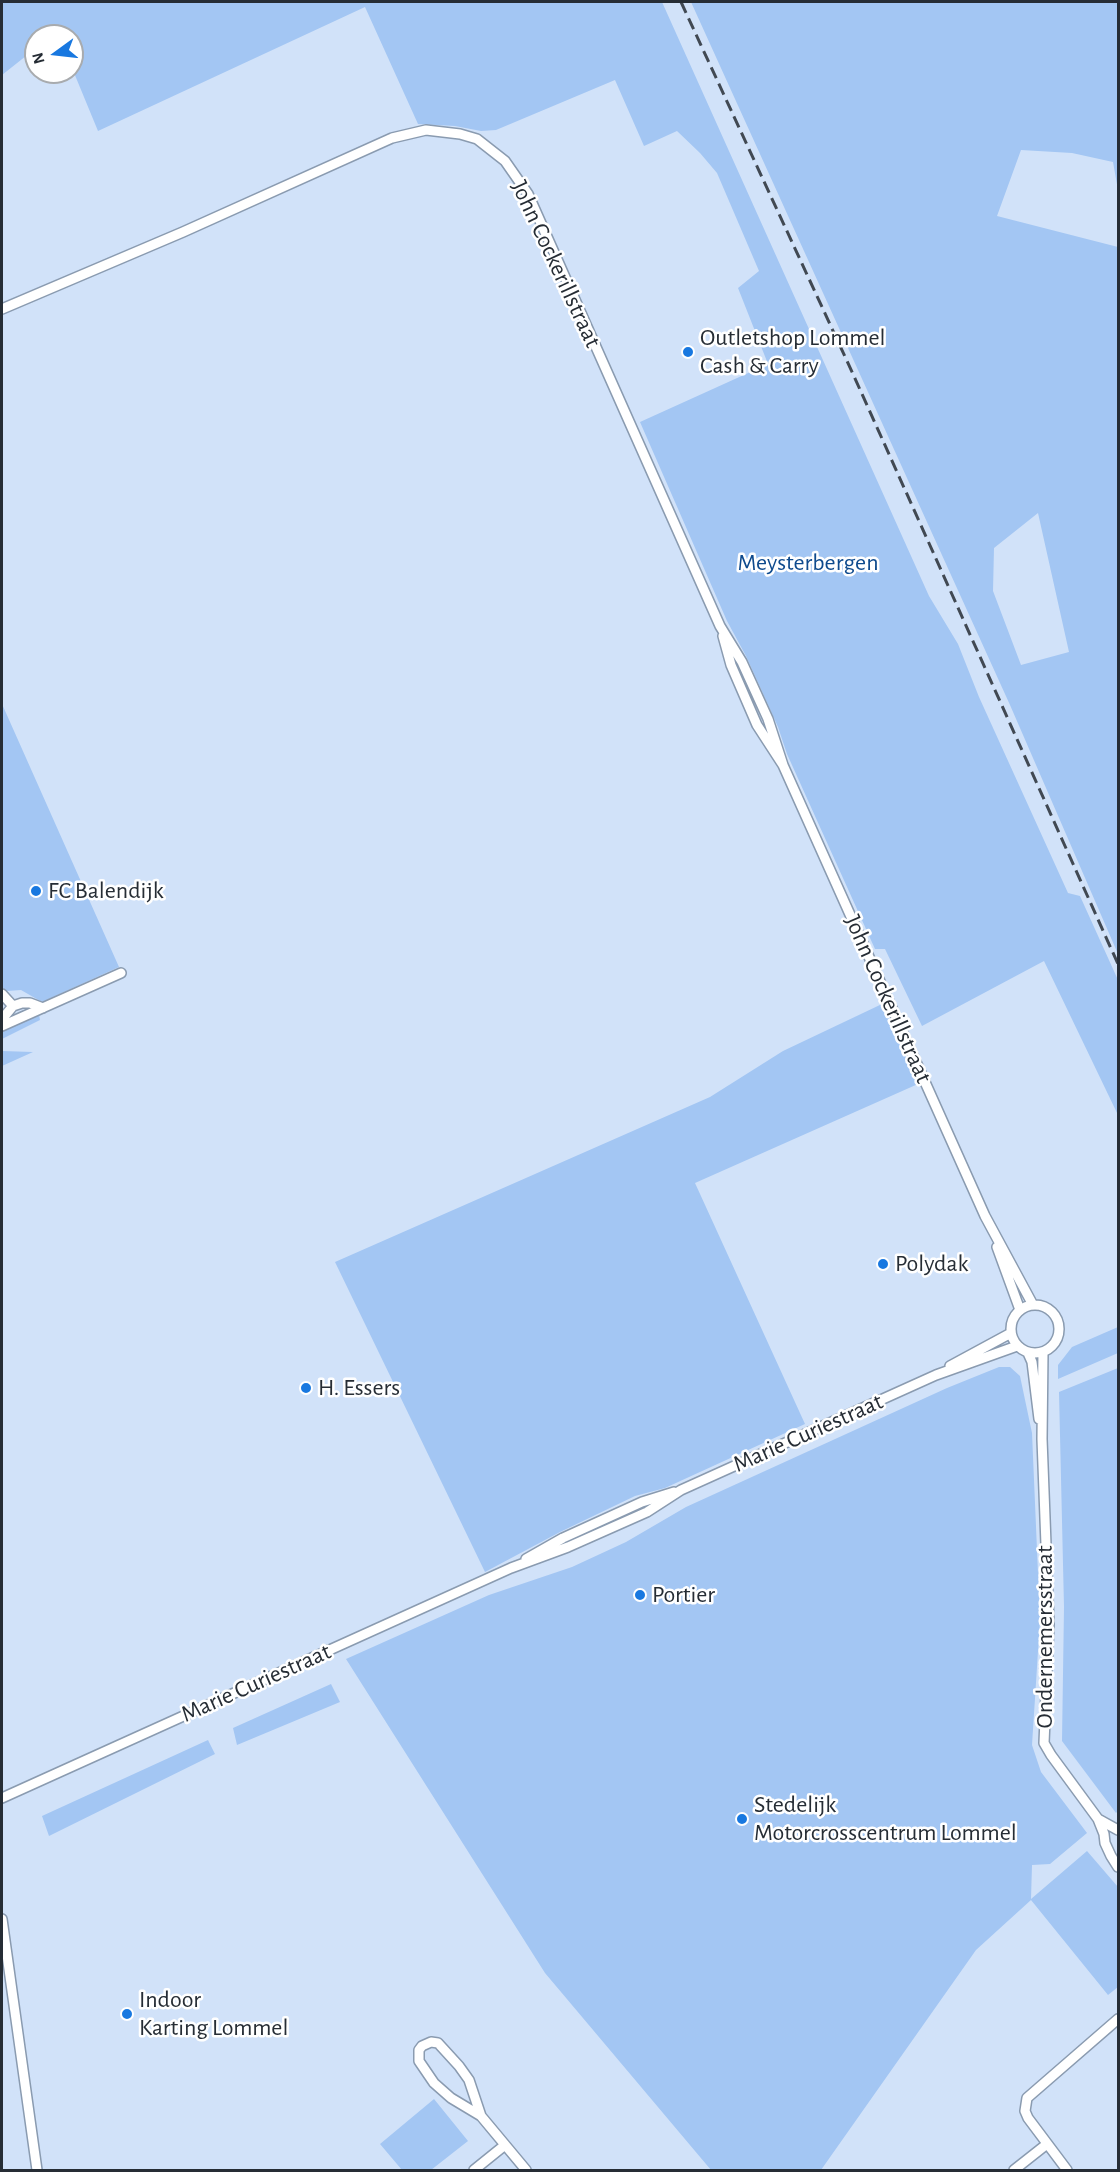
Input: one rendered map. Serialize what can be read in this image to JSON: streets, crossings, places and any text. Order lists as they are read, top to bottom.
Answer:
{
  "streets": {
    "street": ["John Cockerillstraat", "Marie Curiestraat", "Ondernemersstraat"]
  },
  "crossings": [
    ["John Cockerillstraat", "Ondernemersstraat"]
  ],
  "parks": ["Meysterbergen"],
  "places": [
    "Outletshop Lommel Cash & Carry",
    "FC Balendijk",
    "Polydak",
    "H. Essers",
    "Portier",
    "Stedelijk Motorcrosscentrum Lommel",
    "Indoor Karting Lommel"
  ],
  "north": "left"
}
